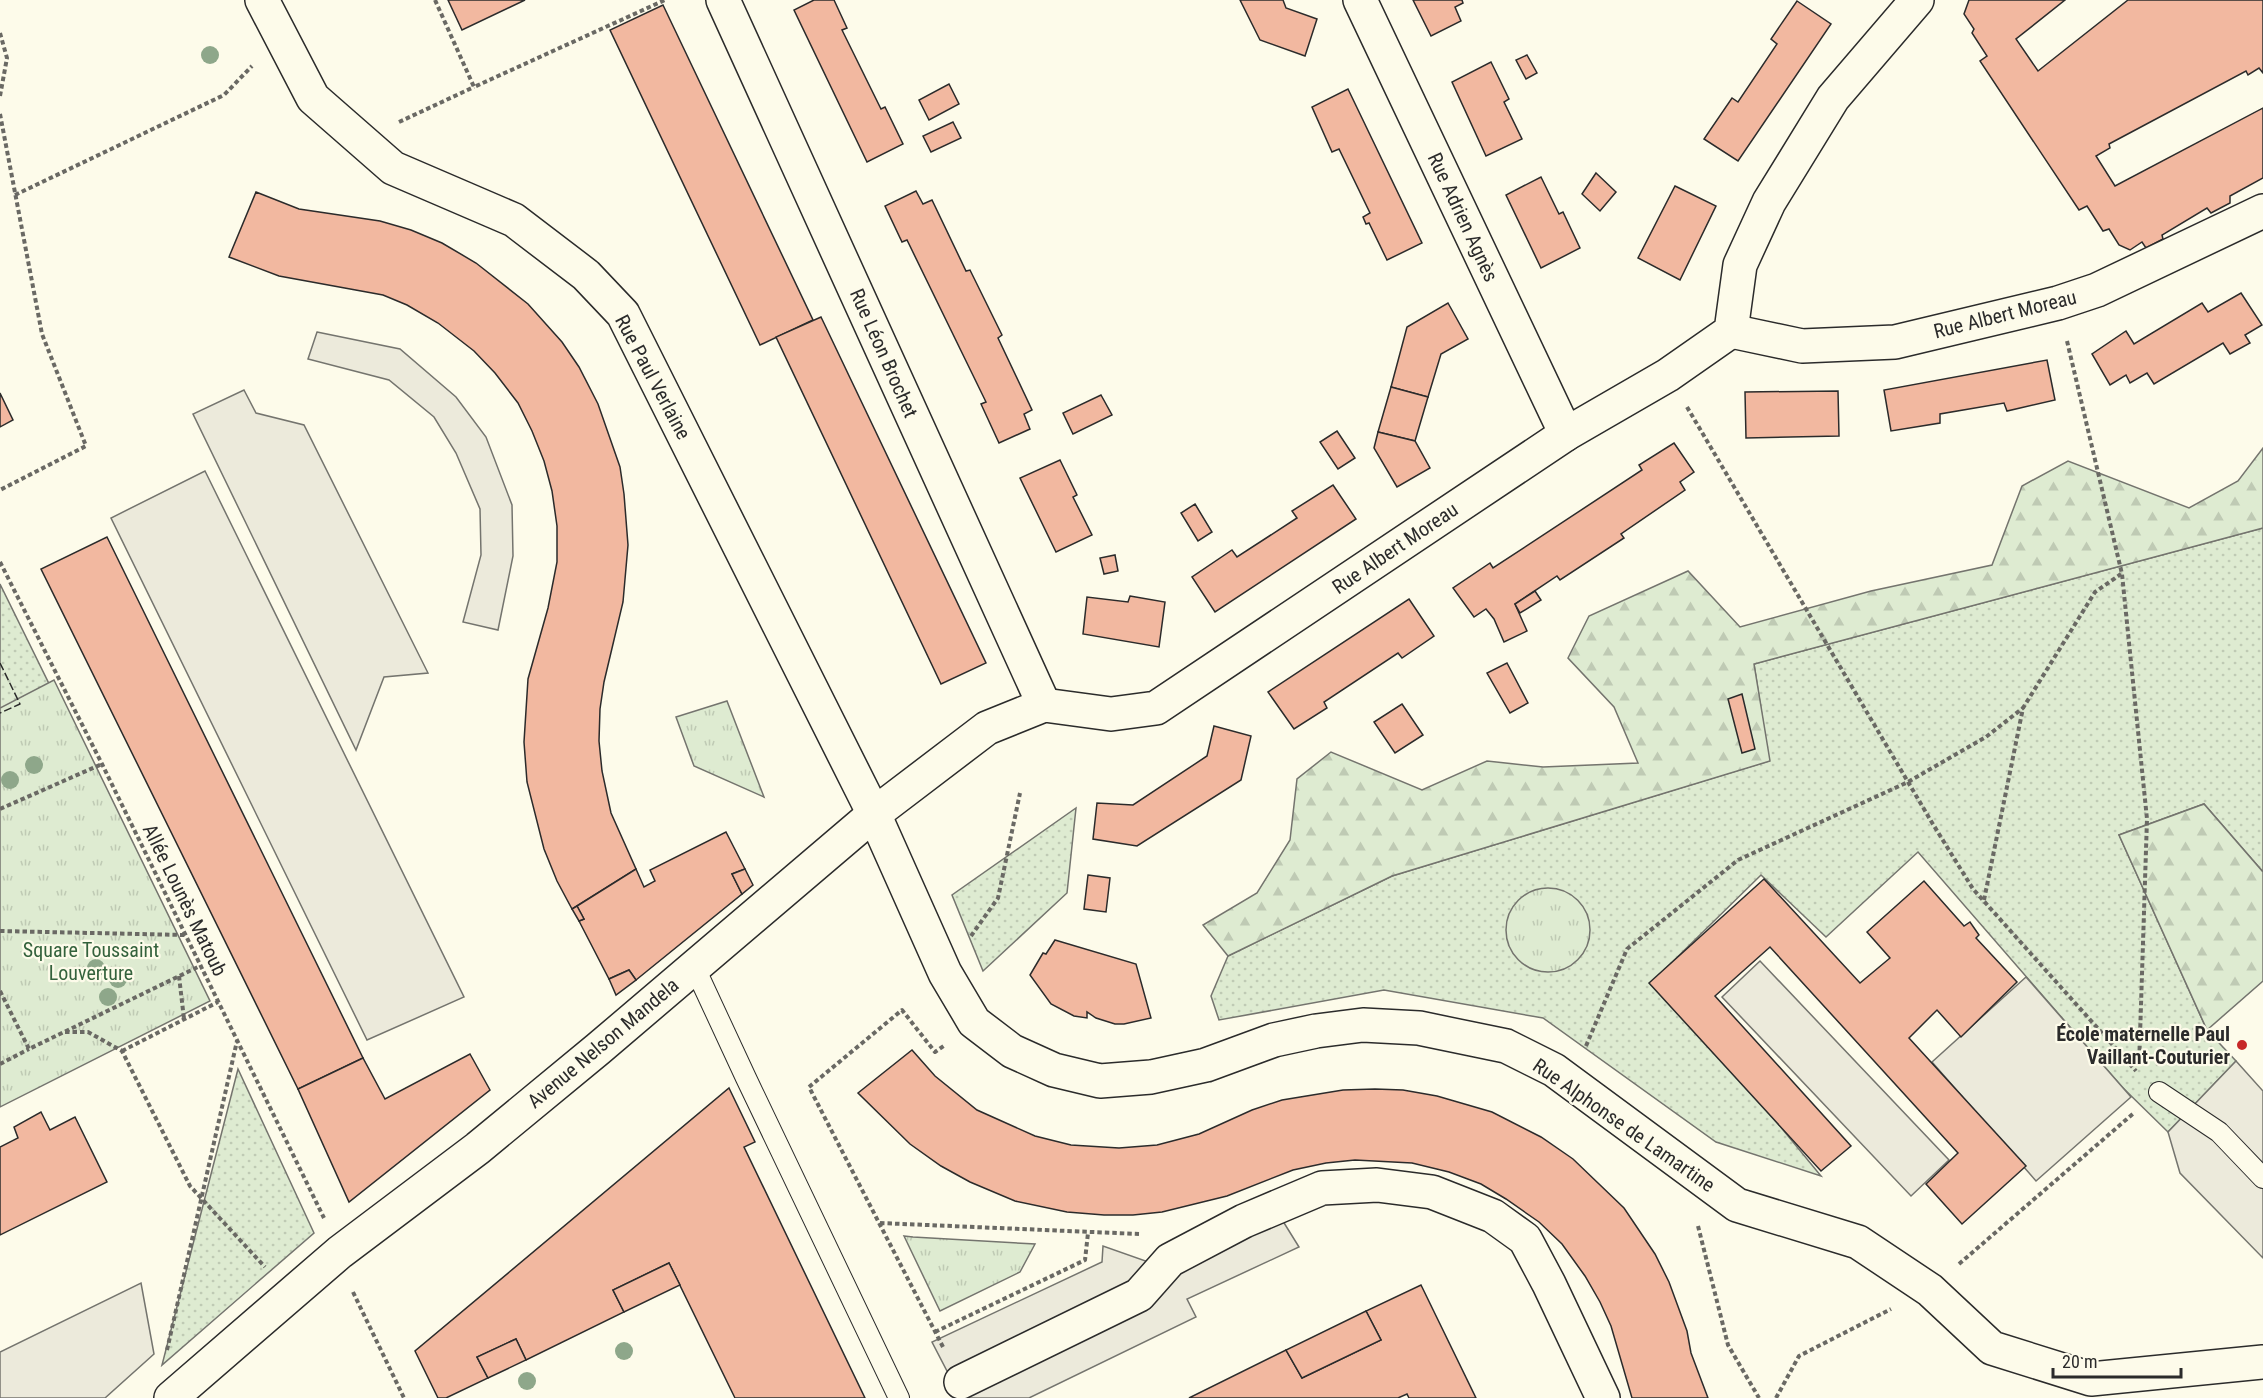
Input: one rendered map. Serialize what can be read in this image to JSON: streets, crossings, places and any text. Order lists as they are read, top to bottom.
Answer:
{
  "streets": {
    "street": [
      "Rue Adrien Agnès",
      "Rue Albert Moreau",
      "Rue Léon Brochet",
      "Rue Paul Verlaine",
      "Avenue Nelson Mandela",
      "Rue Alphonse de Lamartine"
    ],
    "path": ["Allée Lounès Matoub"]
  },
  "crossings": [
    ["Rue Adrien Agnès", "Rue Albert Moreau"],
    ["Rue Albert Moreau", "Rue Léon Brochet"],
    ["Rue Albert Moreau", "Avenue Nelson Mandela"],
    ["Rue Léon Brochet", "Avenue Nelson Mandela"],
    ["Rue Paul Verlaine", "Avenue Nelson Mandela"],
    ["Rue Paul Verlaine", "Rue Alphonse de Lamartine"],
    ["Allée Lounès Matoub", "Avenue Nelson Mandela"],
    ["Avenue Nelson Mandela", "Rue Alphonse de Lamartine"]
  ],
  "parks": ["Square Toussaint Louverture"],
  "places": ["École maternelle Paul Vaillant-Couturier"],
  "scale_bar": "20 m"
}
